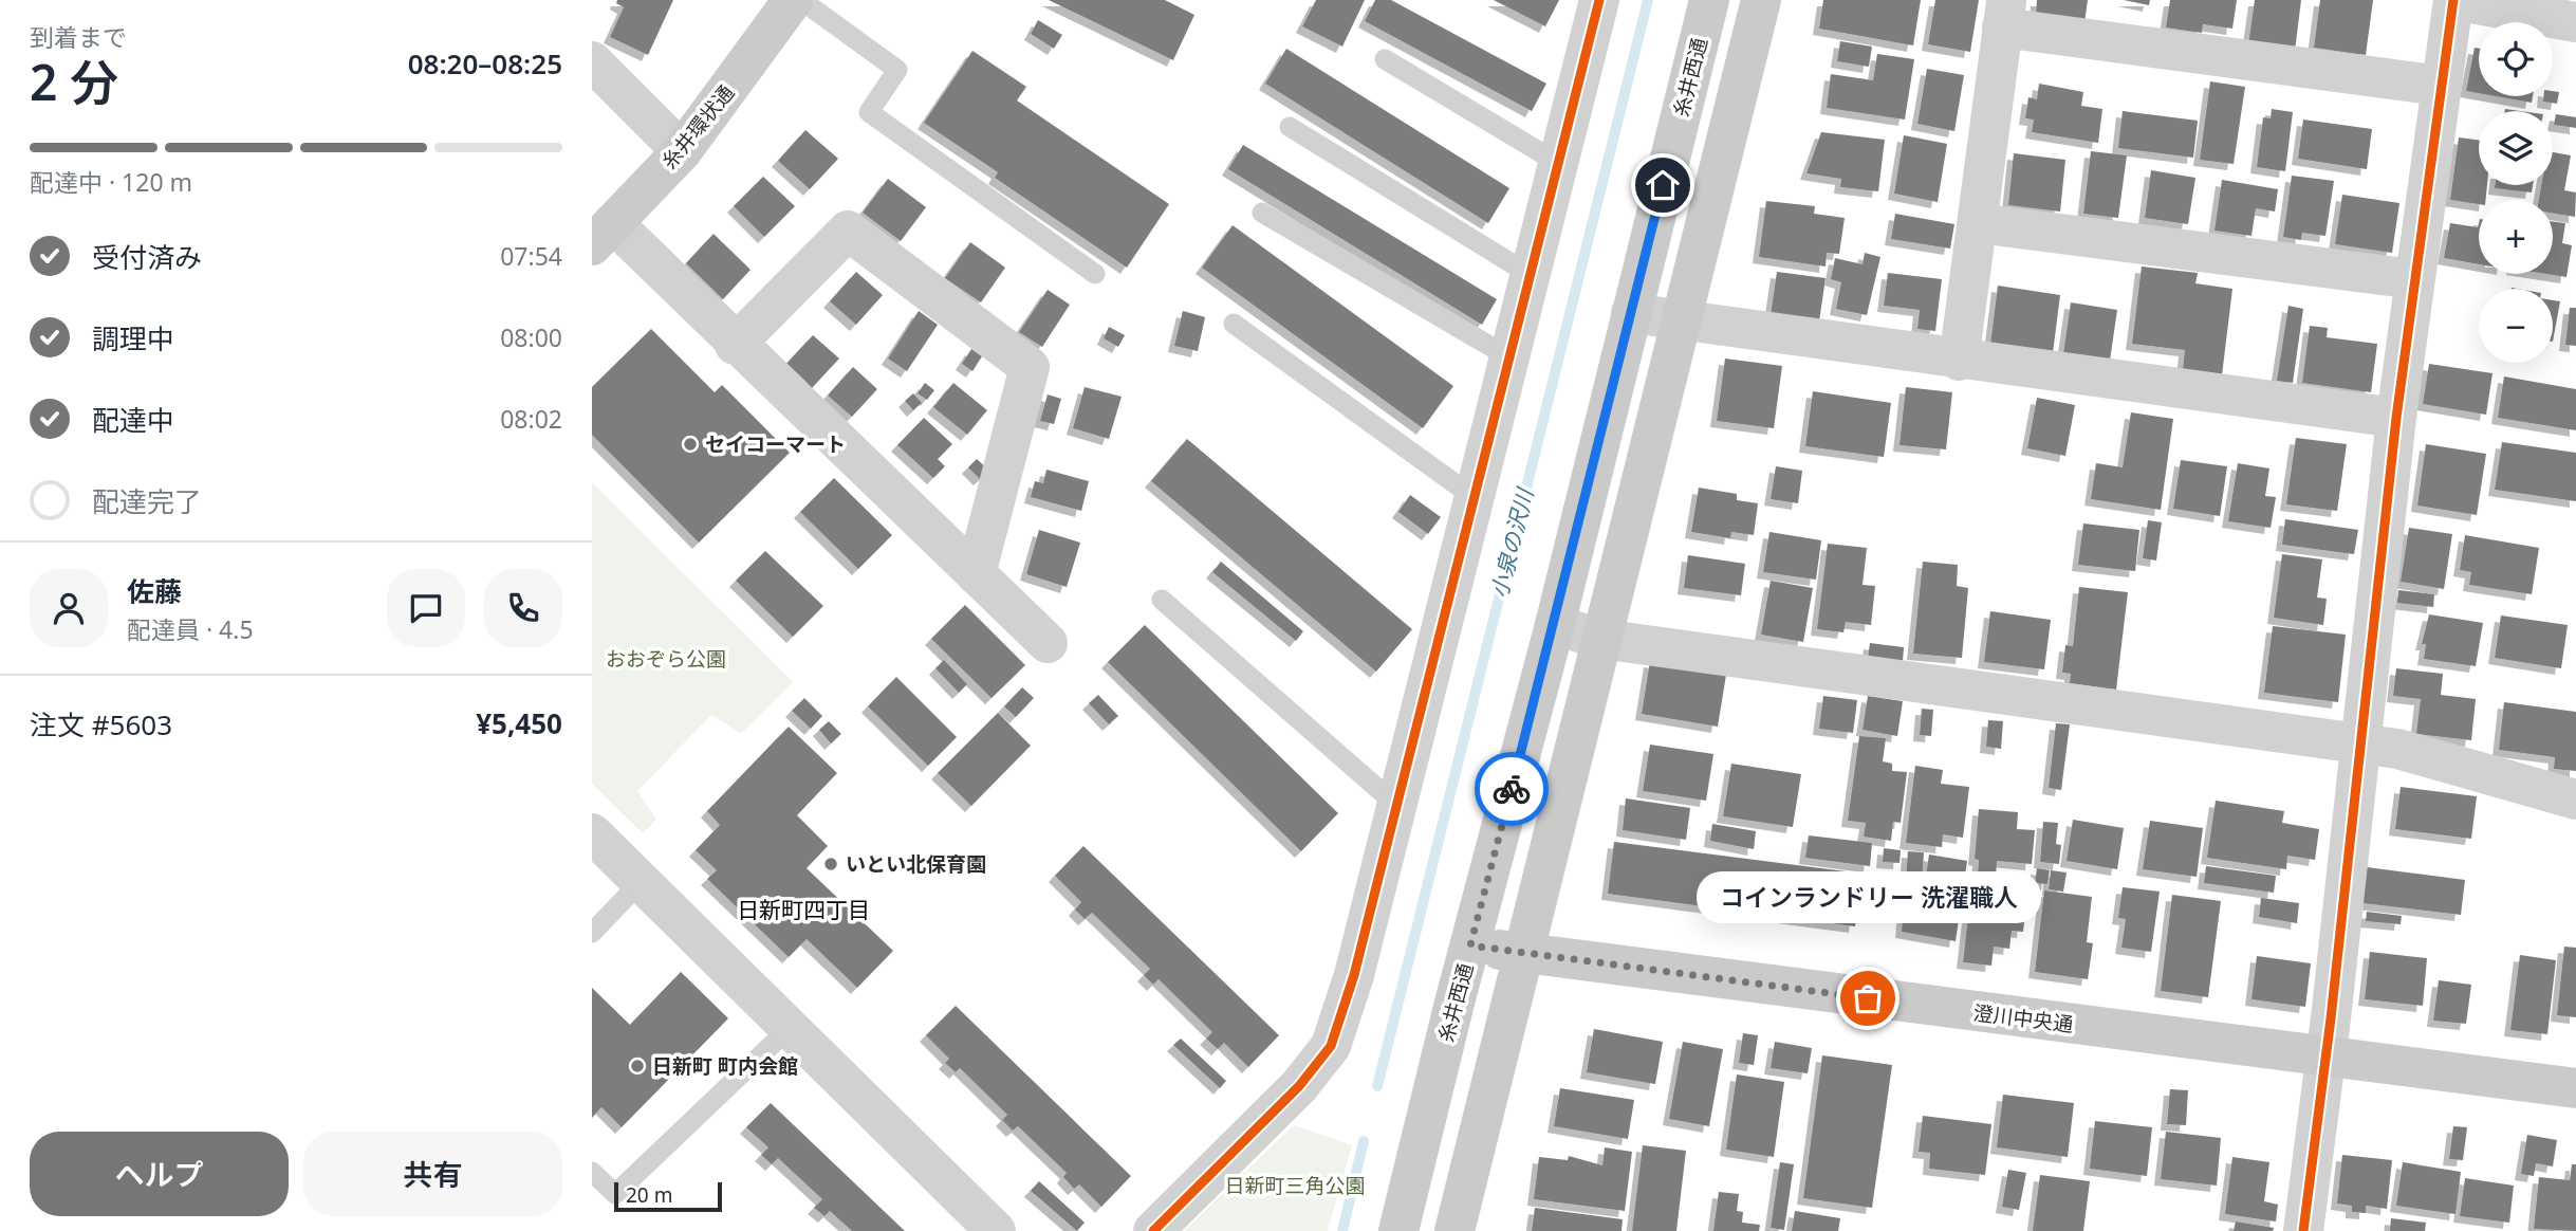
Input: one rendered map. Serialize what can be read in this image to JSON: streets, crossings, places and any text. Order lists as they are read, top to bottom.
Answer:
{
  "streets": {
    "street": ["糸井西通", "糸井環状通", "澄川中央通"]
  },
  "crossings": [
    ["糸井西通", "澄川中央通"]
  ],
  "districts": ["日新町四丁目"],
  "water": ["小泉の沢川"],
  "parks": ["おおぞら公園", "日新町三角公園"],
  "places": [
    "セイコーマート",
    "いとい北保育園",
    "コインランドリー 洗濯職人",
    "日新町 町内会館"
  ],
  "scale_bar": "20 m",
  "page": {
    "heading": ["2 分", "到着まで", "08:20–08:25"],
    "panel": [
      "佐藤",
      "配達員 · 4.5",
      "注文 #5603",
      "¥5,450"
    ],
    "map_buttons": ["+", "−"],
    "bar": "配達中 · 120 m",
    "list": [
      ["受付済み", "07:54"],
      ["調理中", "08:00"],
      ["配達中", "08:02"],
      "配達完了"
    ],
    "bubble": "コインランドリー 洗濯職人",
    "buttons": ["ヘルプ", "共有"],
    "scale": "20 m"
  }
}
